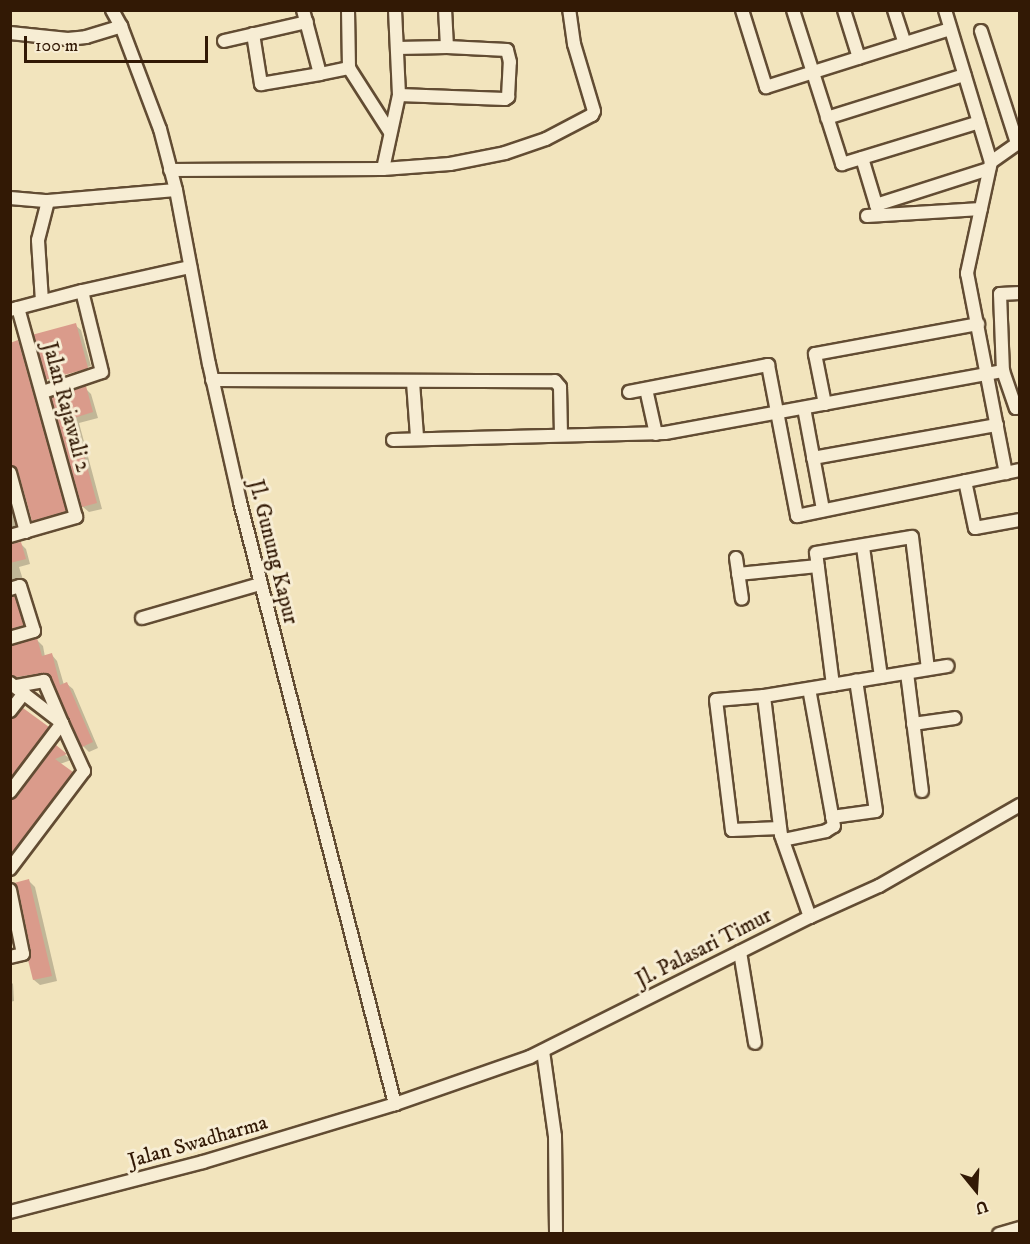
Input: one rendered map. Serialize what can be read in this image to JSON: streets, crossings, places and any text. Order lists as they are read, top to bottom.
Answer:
{
  "streets": {
    "street": [
      "Jalan Rajawali 2",
      "Jl. Gunung Kapur",
      "Jl. Palasari Timur",
      "Jalan Swadharma"
    ]
  },
  "crossings": [
    ["Jl. Gunung Kapur", "Jl. Palasari Timur"],
    ["Jl. Gunung Kapur", "Jalan Swadharma"],
    ["Jl. Palasari Timur", "Jalan Swadharma"]
  ],
  "scale_bar": "100 m",
  "north": "bottom"
}
